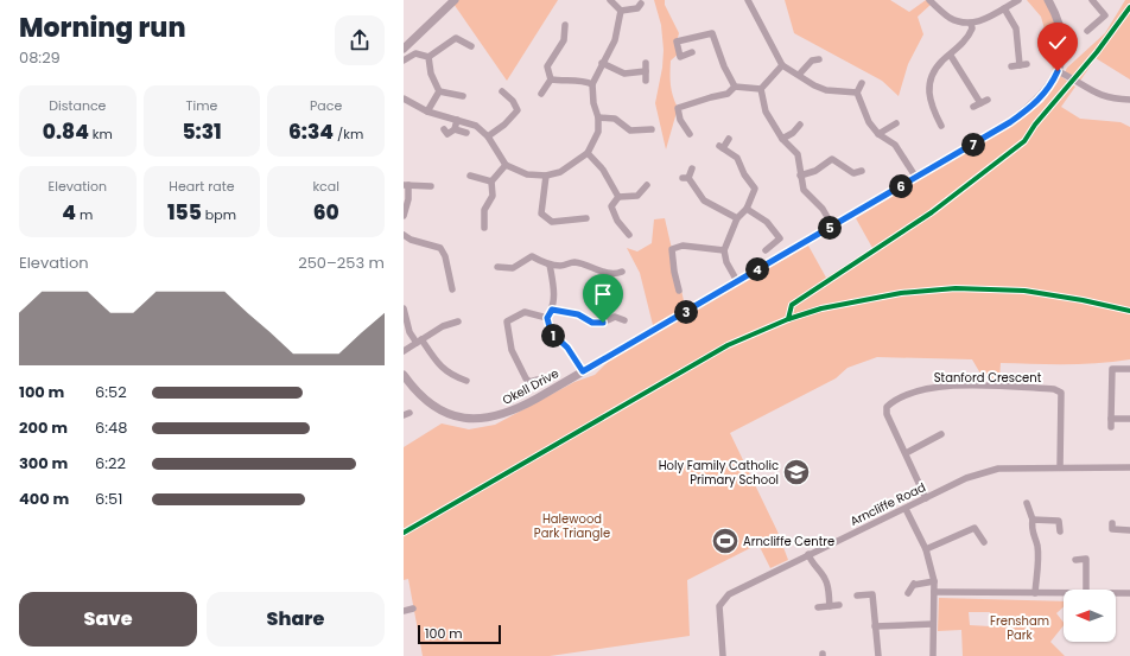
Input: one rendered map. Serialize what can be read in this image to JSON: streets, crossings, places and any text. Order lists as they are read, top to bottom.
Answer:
{
  "streets": {
    "street": ["Stanford Crescent", "Okell Drive", "Arncliffe Road"]
  },
  "crossings": [
    ["Stanford Crescent", "Arncliffe Road"]
  ],
  "parks": ["Halewood Park Triangle", "Frensham Park"],
  "places": {
    "school or university": ["Holy Family Catholic Primary School"],
    "sports": ["Arncliffe Centre"]
  },
  "scale_bar": "100 m",
  "north": "left",
  "page": {
    "heading": ["Morning run", "08:29"],
    "stats": [
      ["Distance", "0.84 km"],
      ["Time", "5:31"],
      ["Pace", "6:34 /km"],
      ["Elevation", "4 m"],
      ["Heart rate", "155 bpm"],
      ["kcal", "60"]
    ],
    "pins": [
      "7",
      "6",
      "5",
      "4",
      "3",
      "1"
    ],
    "chart": ["Elevation", "250–253 m"],
    "list": [
      {
        "name": "100 m",
        "note": "6:52"
      },
      {
        "name": "200 m",
        "note": "6:48"
      },
      {
        "name": "300 m",
        "note": "6:22"
      },
      {
        "name": "400 m",
        "note": "6:51"
      }
    ],
    "buttons": ["Save", "Share"],
    "scale": "100 m"
  }
}
